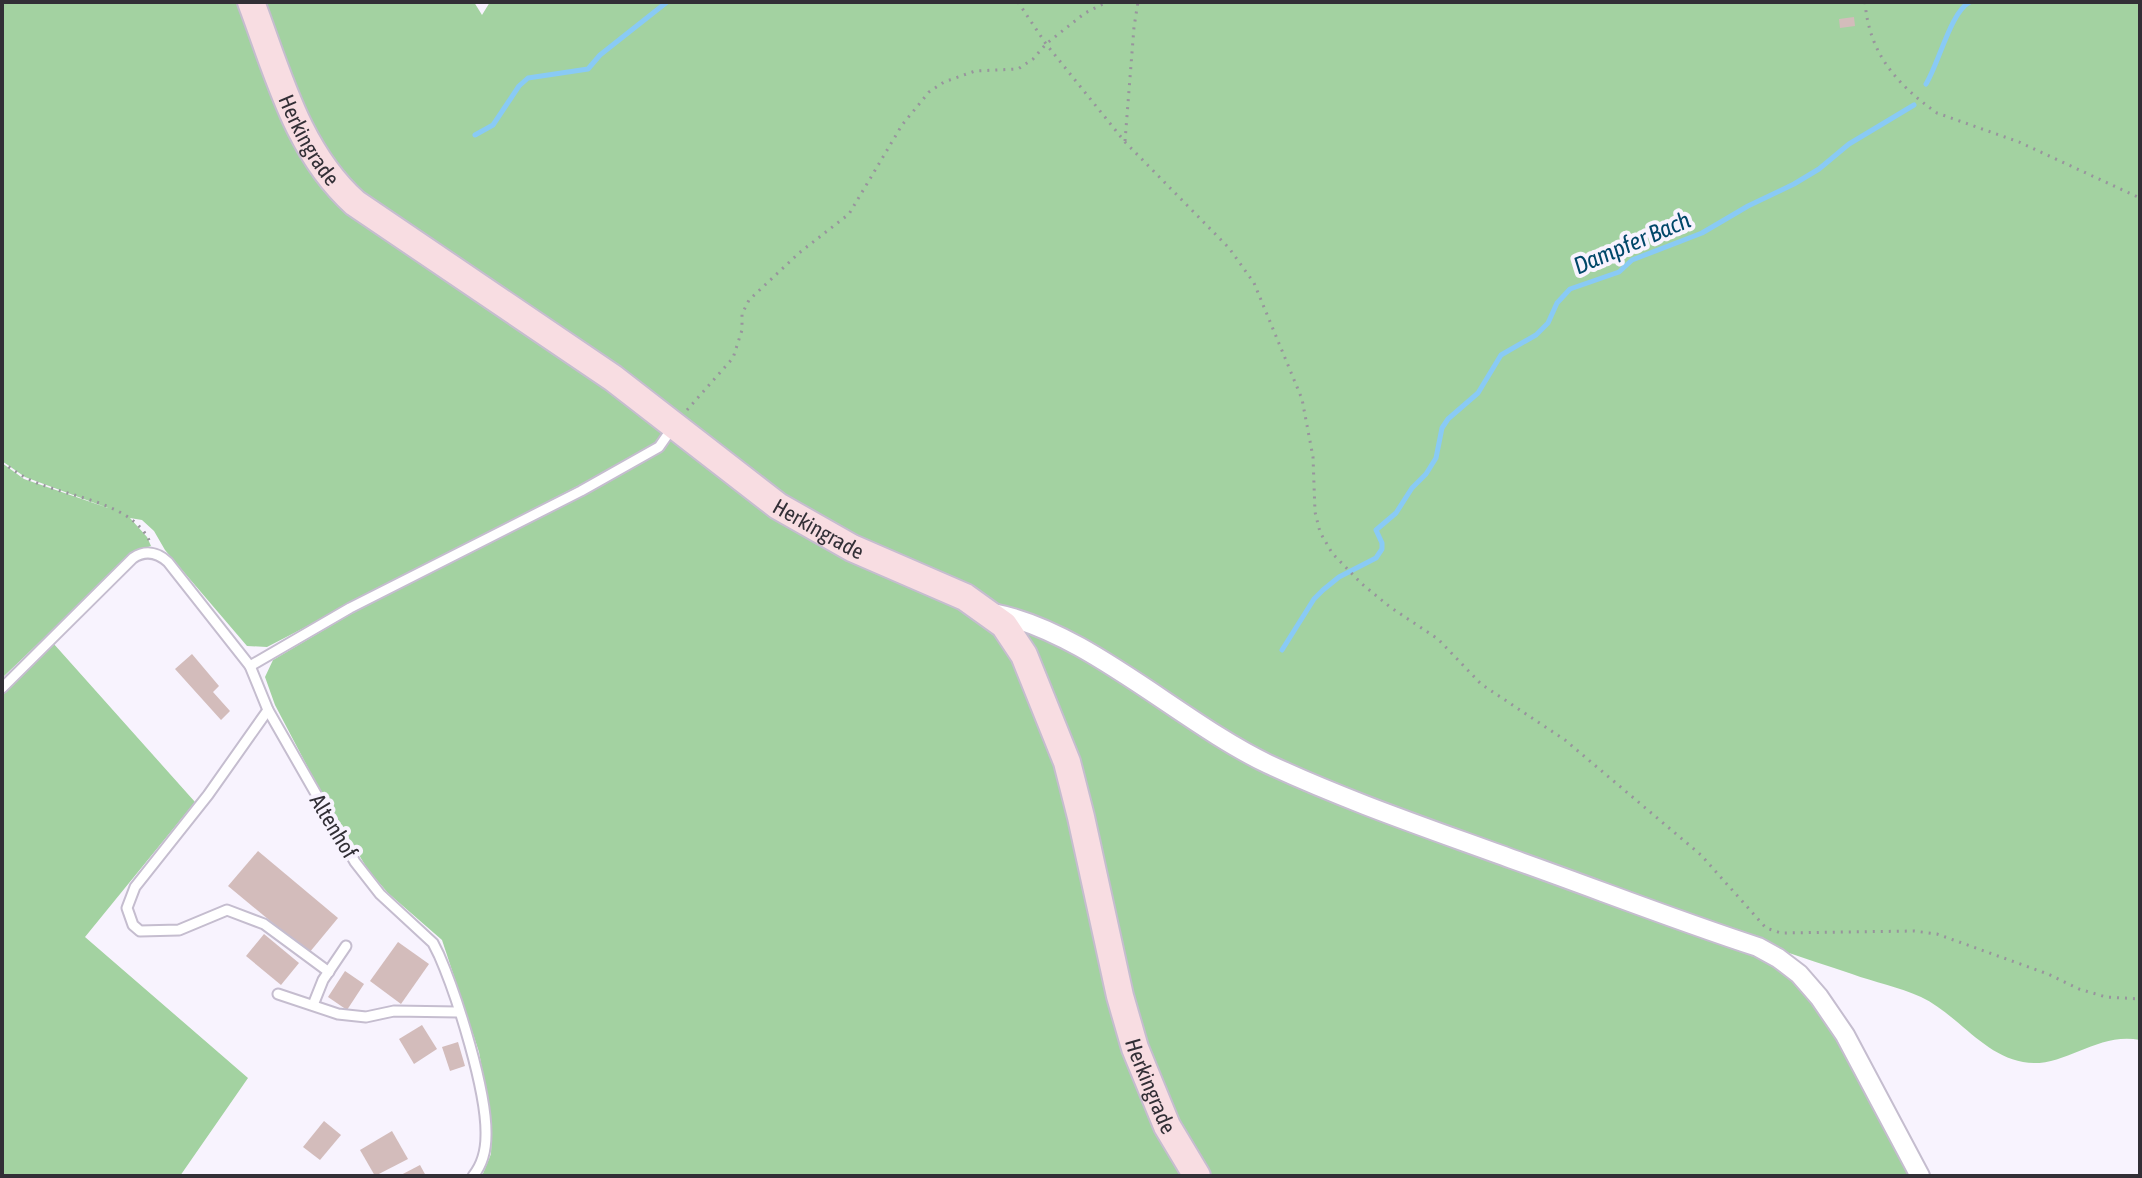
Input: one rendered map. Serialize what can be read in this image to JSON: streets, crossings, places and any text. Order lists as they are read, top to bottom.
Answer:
{
  "streets": {
    "main road": ["Herkingrade"],
    "lane": ["Altenhof"]
  },
  "water": ["Dampfer Bach"]
}
